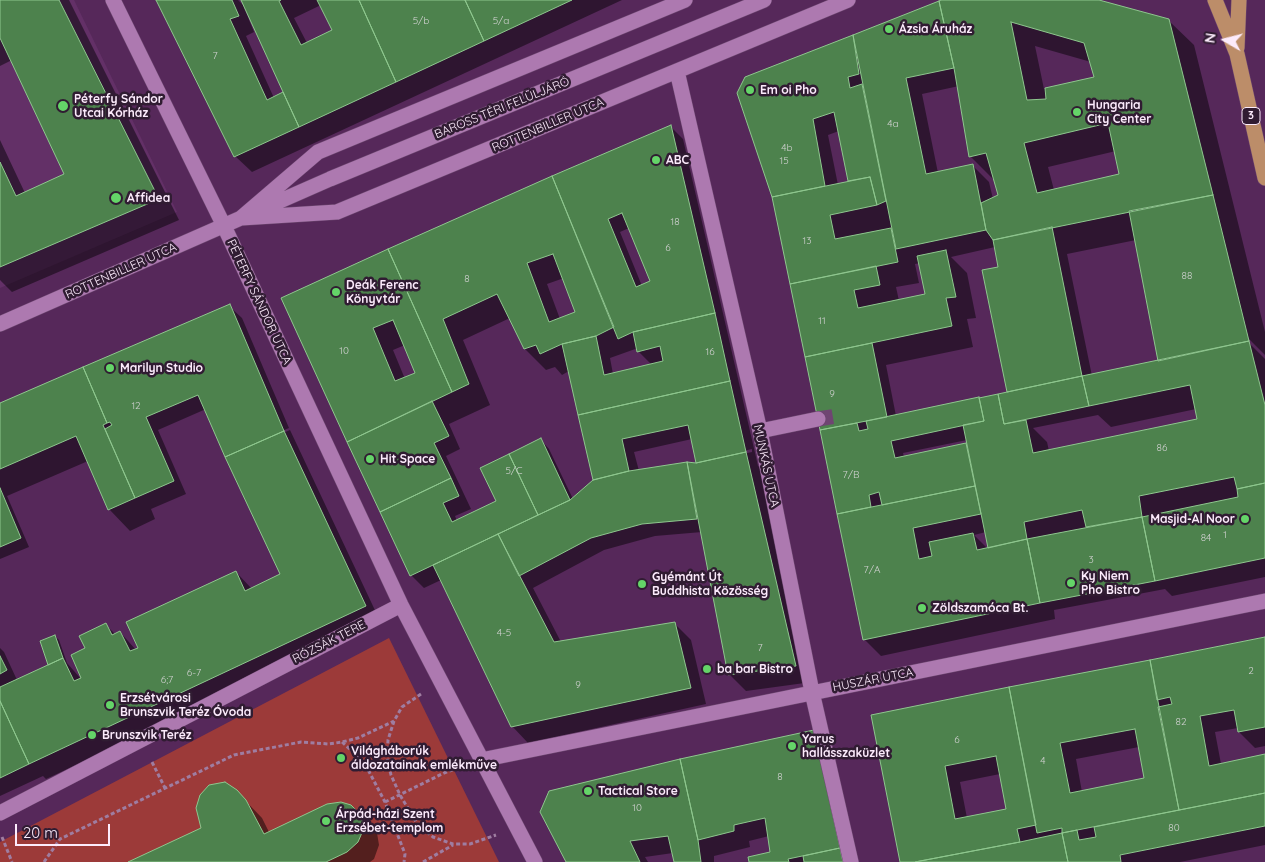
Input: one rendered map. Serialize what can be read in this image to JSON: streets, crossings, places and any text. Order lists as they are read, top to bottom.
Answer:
{
  "streets": {
    "main road": ["3"],
    "street": [
      "BAROSS TÉRI FELÜLJÁRÓ",
      "ROTTENBILLER UTCA",
      "PÉTERFY SÁNDOR UTCA",
      "MUNKÁS UTCA",
      "RÓZSÁK TERE",
      "HUSZÁR UTCA"
    ]
  },
  "crossings": [
    ["BAROSS TÉRI FELÜLJÁRÓ", "ROTTENBILLER UTCA"],
    ["ROTTENBILLER UTCA", "PÉTERFY SÁNDOR UTCA"],
    ["ROTTENBILLER UTCA", "MUNKÁS UTCA"],
    ["PÉTERFY SÁNDOR UTCA", "RÓZSÁK TERE"],
    ["MUNKÁS UTCA", "HUSZÁR UTCA"]
  ],
  "places": [
    "Ázsia Áruház",
    "Em oi Pho",
    "Péterfy Sándor Utcai Kórház",
    "Hungaria City Center",
    "ABC",
    "Affidea",
    "Deák Ferenc Könyvtár",
    "Marilyn Studio",
    "Hit Space",
    "Masjid-Al Noor",
    "Ky Niem Pho Bistro",
    "Gyémánt Út Buddhista Közösség",
    "Zöldszamóca Bt.",
    "ba bar Bistro",
    "Erzsétvárosi Brunszvik Teréz Óvoda",
    "Brunszvik Teréz",
    "Yarus hallásszaküzlet",
    "Világháborúk áldozatainak emlékműve",
    "Tactical Store",
    "Árpád-házi Szent Erzsébet-templom"
  ],
  "house_numbers": [
    "5/b",
    "5/a",
    "7",
    "4a",
    "4b",
    "15",
    "18",
    "13",
    "6",
    "88",
    "8",
    "11",
    "10",
    "16",
    "9",
    "12",
    "86",
    "5/C",
    "7/B",
    "1",
    "84",
    "3",
    "7/A",
    "4-5",
    "7",
    "2",
    "6-7",
    "6;7",
    "9",
    "82",
    "6",
    "4",
    "8",
    "10",
    "80"
  ],
  "scale_bar": "20 m",
  "north": "left"
}
